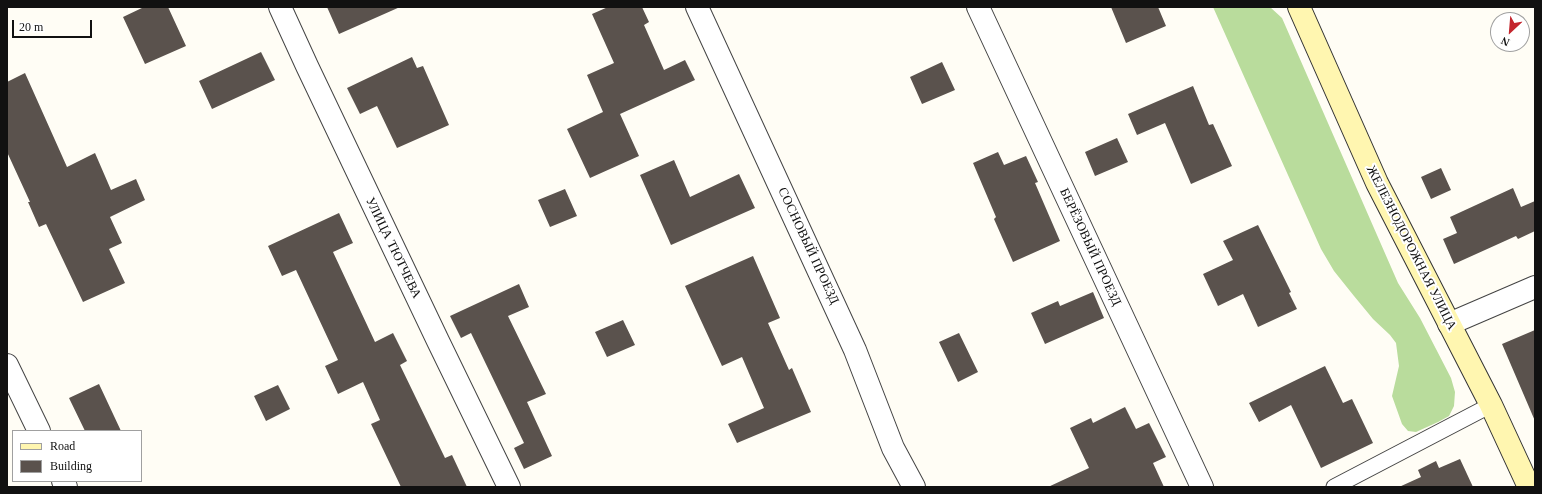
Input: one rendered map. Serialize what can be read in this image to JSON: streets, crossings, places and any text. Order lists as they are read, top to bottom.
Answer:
{
  "streets": {
    "street": [
      "СОСНОВЫЙ ПРОЕЗД",
      "БЕРЁЗОВЫЙ ПРОЕЗД",
      "УЛИЦА ТЮТЧЕВА",
      "ЖЕЛЕЗНОДОРОЖНАЯ УЛИЦА"
    ]
  },
  "legend": ["Road", "Building"],
  "scale_bar": "20 m",
  "north": "bottom left"
}
